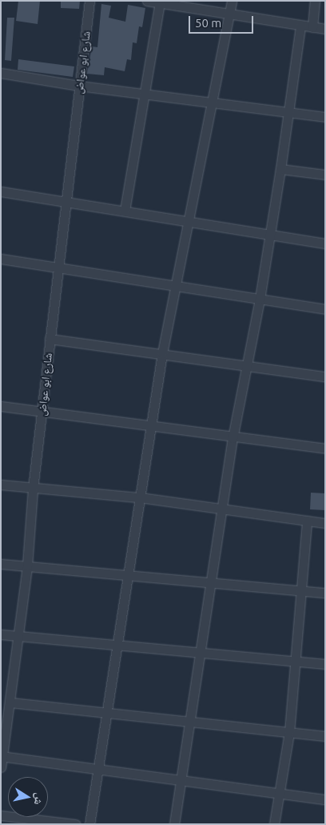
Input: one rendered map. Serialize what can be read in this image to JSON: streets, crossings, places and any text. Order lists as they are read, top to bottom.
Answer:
{
  "streets": {
    "street": ["شارع ابو عواض"]
  },
  "scale_bar": "50 m",
  "north": "right"
}
